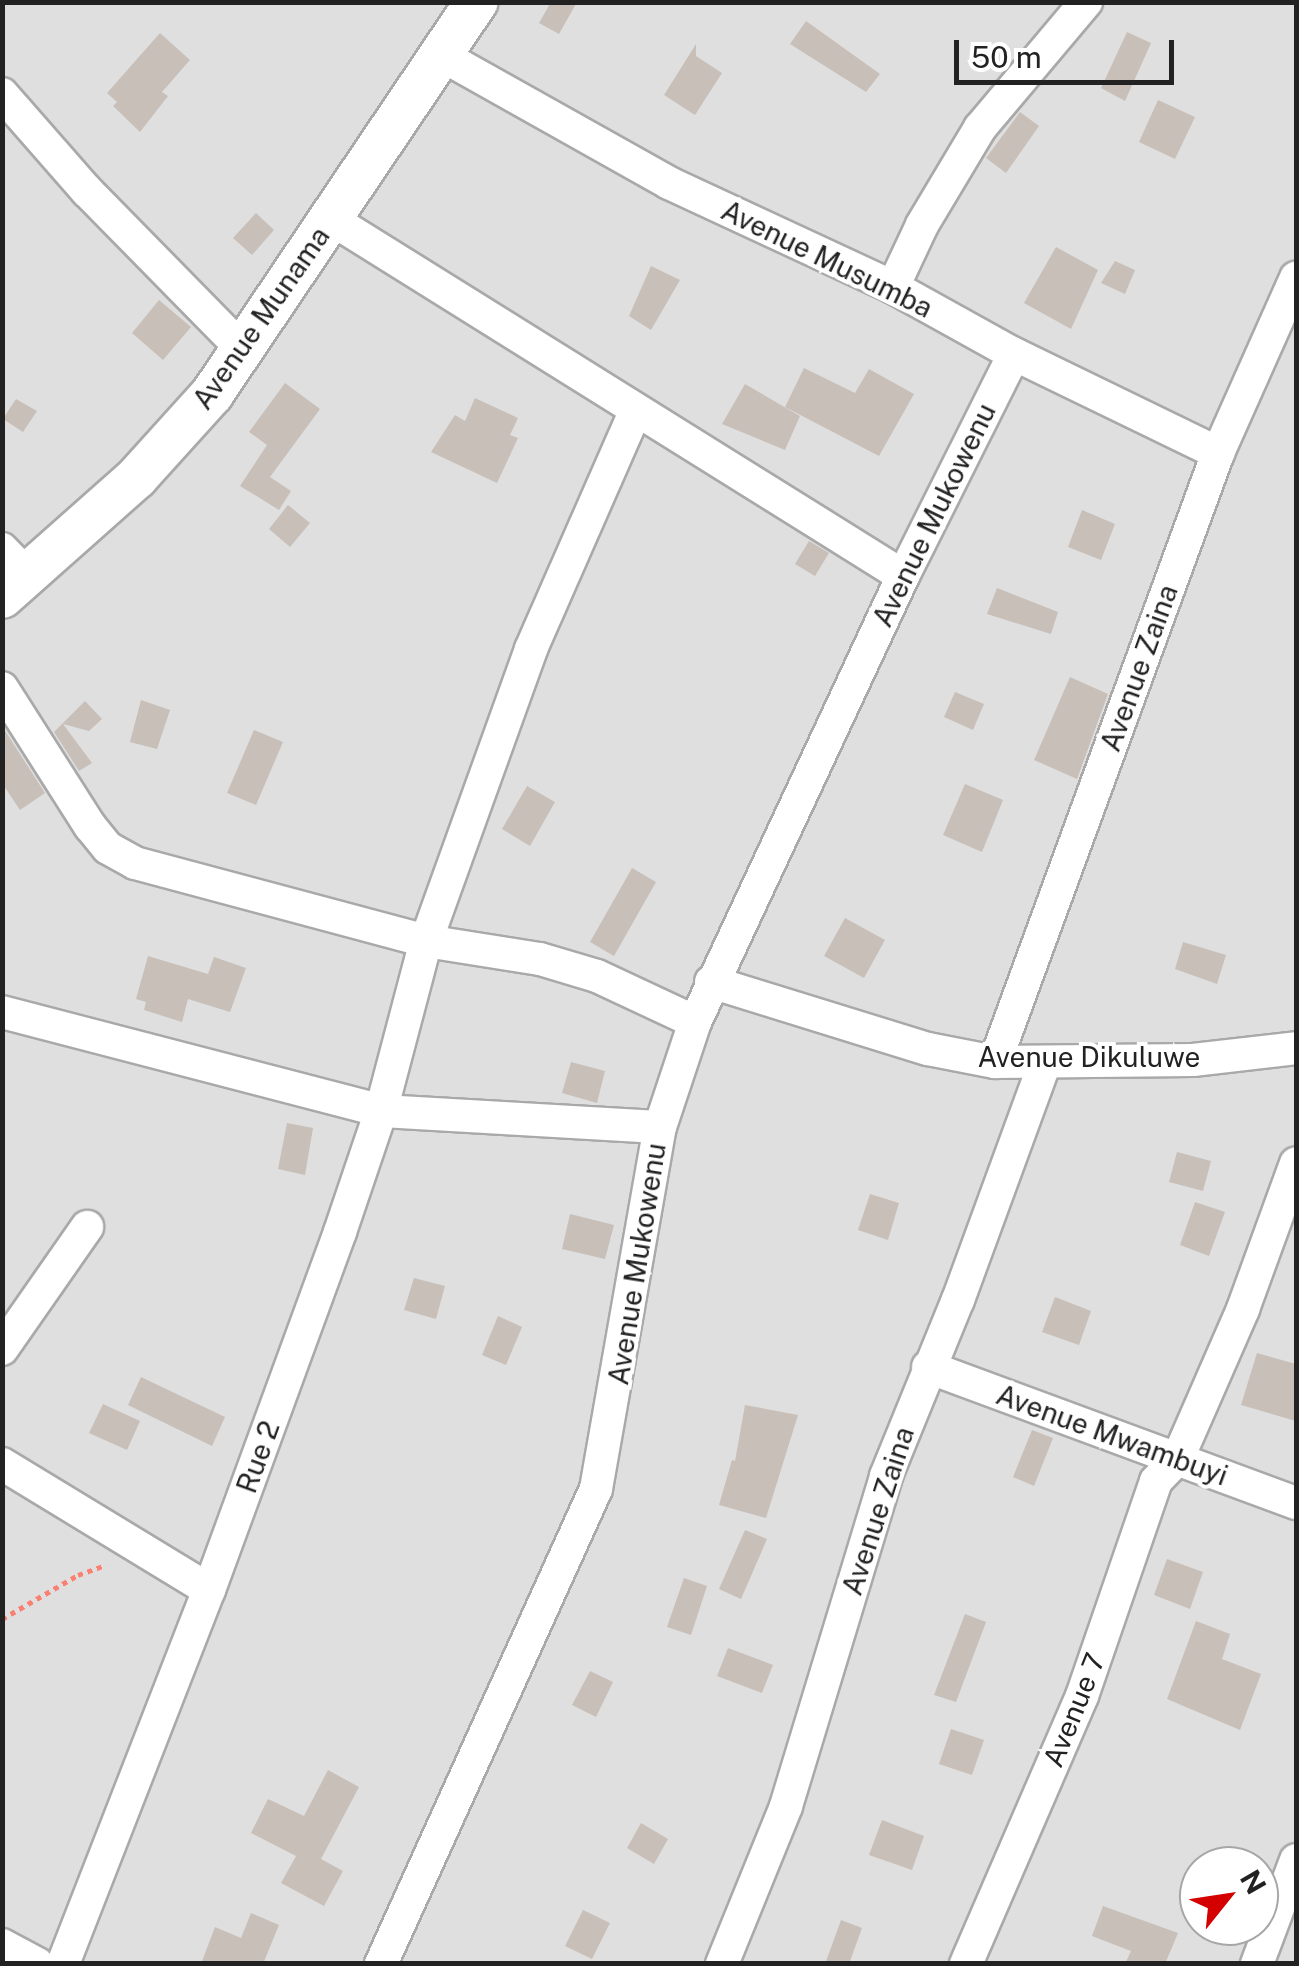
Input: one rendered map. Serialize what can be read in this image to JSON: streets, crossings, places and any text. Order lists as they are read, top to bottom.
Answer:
{
  "streets": {
    "street": [
      "Avenue Musumba",
      "Avenue Munama",
      "Avenue Mukowenu",
      "Avenue Zaina",
      "Avenue Dikuluwe",
      "Avenue Mwambuyi",
      "Rue 2",
      "Avenue 7"
    ]
  },
  "crossings": [
    ["Avenue Musumba", "Avenue Munama"],
    ["Avenue Musumba", "Avenue Mukowenu"],
    ["Avenue Musumba", "Avenue Zaina"],
    ["Avenue Mukowenu", "Avenue Dikuluwe"],
    ["Avenue Zaina", "Avenue Dikuluwe"],
    ["Avenue Zaina", "Avenue Mwambuyi"],
    ["Avenue Mwambuyi", "Avenue 7"]
  ],
  "scale_bar": "50 m",
  "north": "top right"
}
